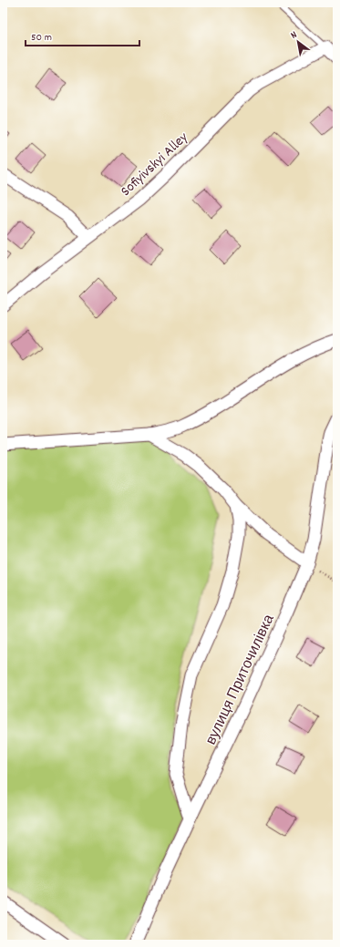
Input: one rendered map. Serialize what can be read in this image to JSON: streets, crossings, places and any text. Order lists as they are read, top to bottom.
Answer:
{
  "streets": {
    "street": ["Sofiyivskyi Alley", "вулиця Приточилівка"]
  },
  "scale_bar": "50 m",
  "north": "top left"
}
